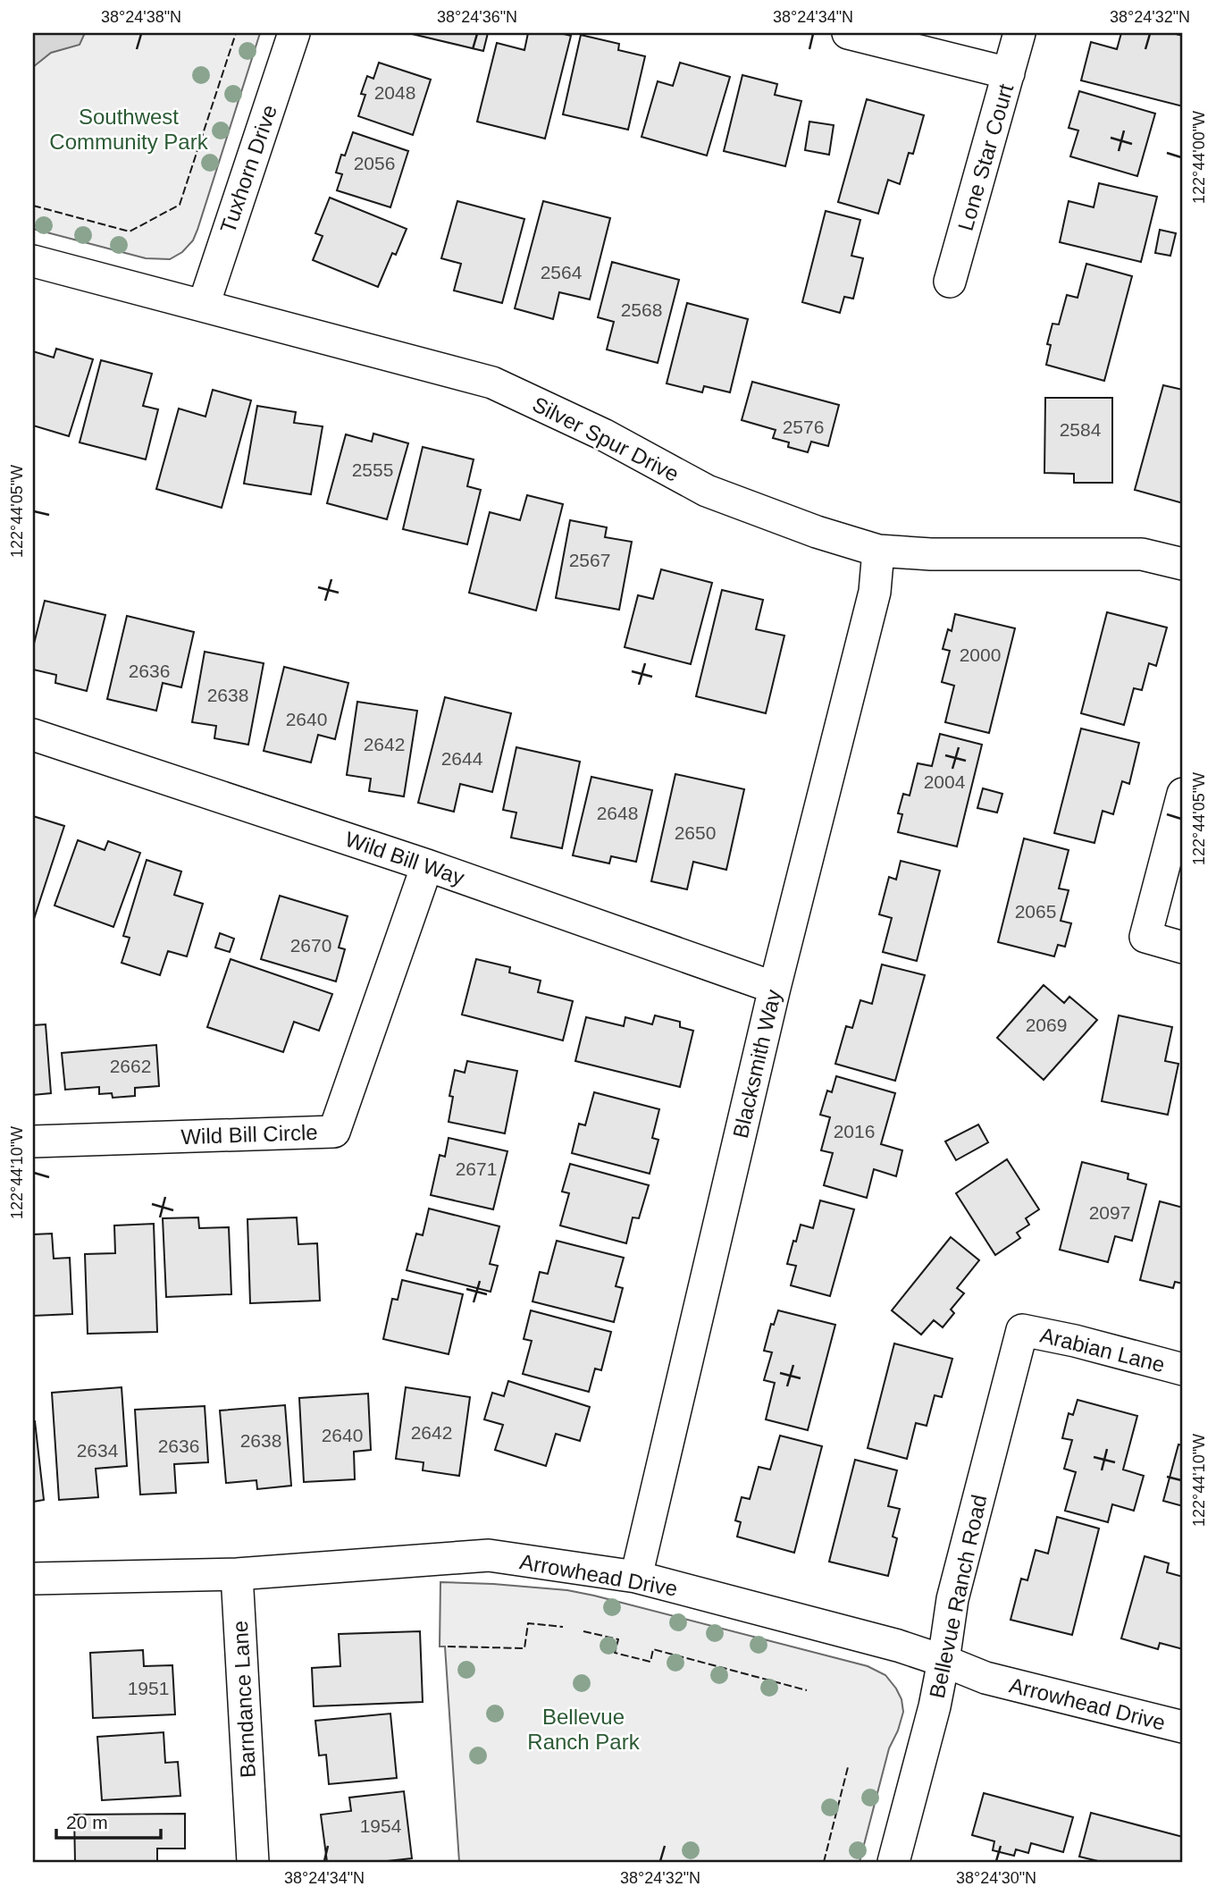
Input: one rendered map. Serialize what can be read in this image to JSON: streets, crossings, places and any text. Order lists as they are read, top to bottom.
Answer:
{
  "streets": {
    "street": [
      "Lone Star Court",
      "Tuxhorn Drive",
      "Silver Spur Drive",
      "Wild Bill Way",
      "Blacksmith Way",
      "Wild Bill Circle",
      "Arabian Lane",
      "Arrowhead Drive",
      "Bellevue Ranch Road",
      "Barndance Lane"
    ]
  },
  "crossings": [
    ["Tuxhorn Drive", "Silver Spur Drive"],
    ["Silver Spur Drive", "Blacksmith Way"],
    ["Wild Bill Way", "Blacksmith Way"],
    ["Wild Bill Way", "Wild Bill Circle"],
    ["Blacksmith Way", "Arrowhead Drive"],
    ["Arabian Lane", "Bellevue Ranch Road"],
    ["Arrowhead Drive", "Bellevue Ranch Road"],
    ["Arrowhead Drive", "Barndance Lane"]
  ],
  "parks": ["Southwest Community Park", "Bellevue Ranch Park"],
  "house_numbers": [
    "2048",
    "2056",
    "2564",
    "2568",
    "2576",
    "2584",
    "2555",
    "2567",
    "2000",
    "2636",
    "2638",
    "2640",
    "2642",
    "2644",
    "2004",
    "2648",
    "2650",
    "2065",
    "2670",
    "2069",
    "2662",
    "2016",
    "2671",
    "2097",
    "2642",
    "2640",
    "2638",
    "2636",
    "2634",
    "1951",
    "1954"
  ],
  "scale_bar": "20 m",
  "coordinates": [
    "38°24'38\"N",
    "38°24'36\"N",
    "38°24'34\"N",
    "38°24'32\"N",
    "122°44'00\"W",
    "122°44'05\"W",
    "122°44'10\"W",
    "38°24'30\"N"
  ]
}
